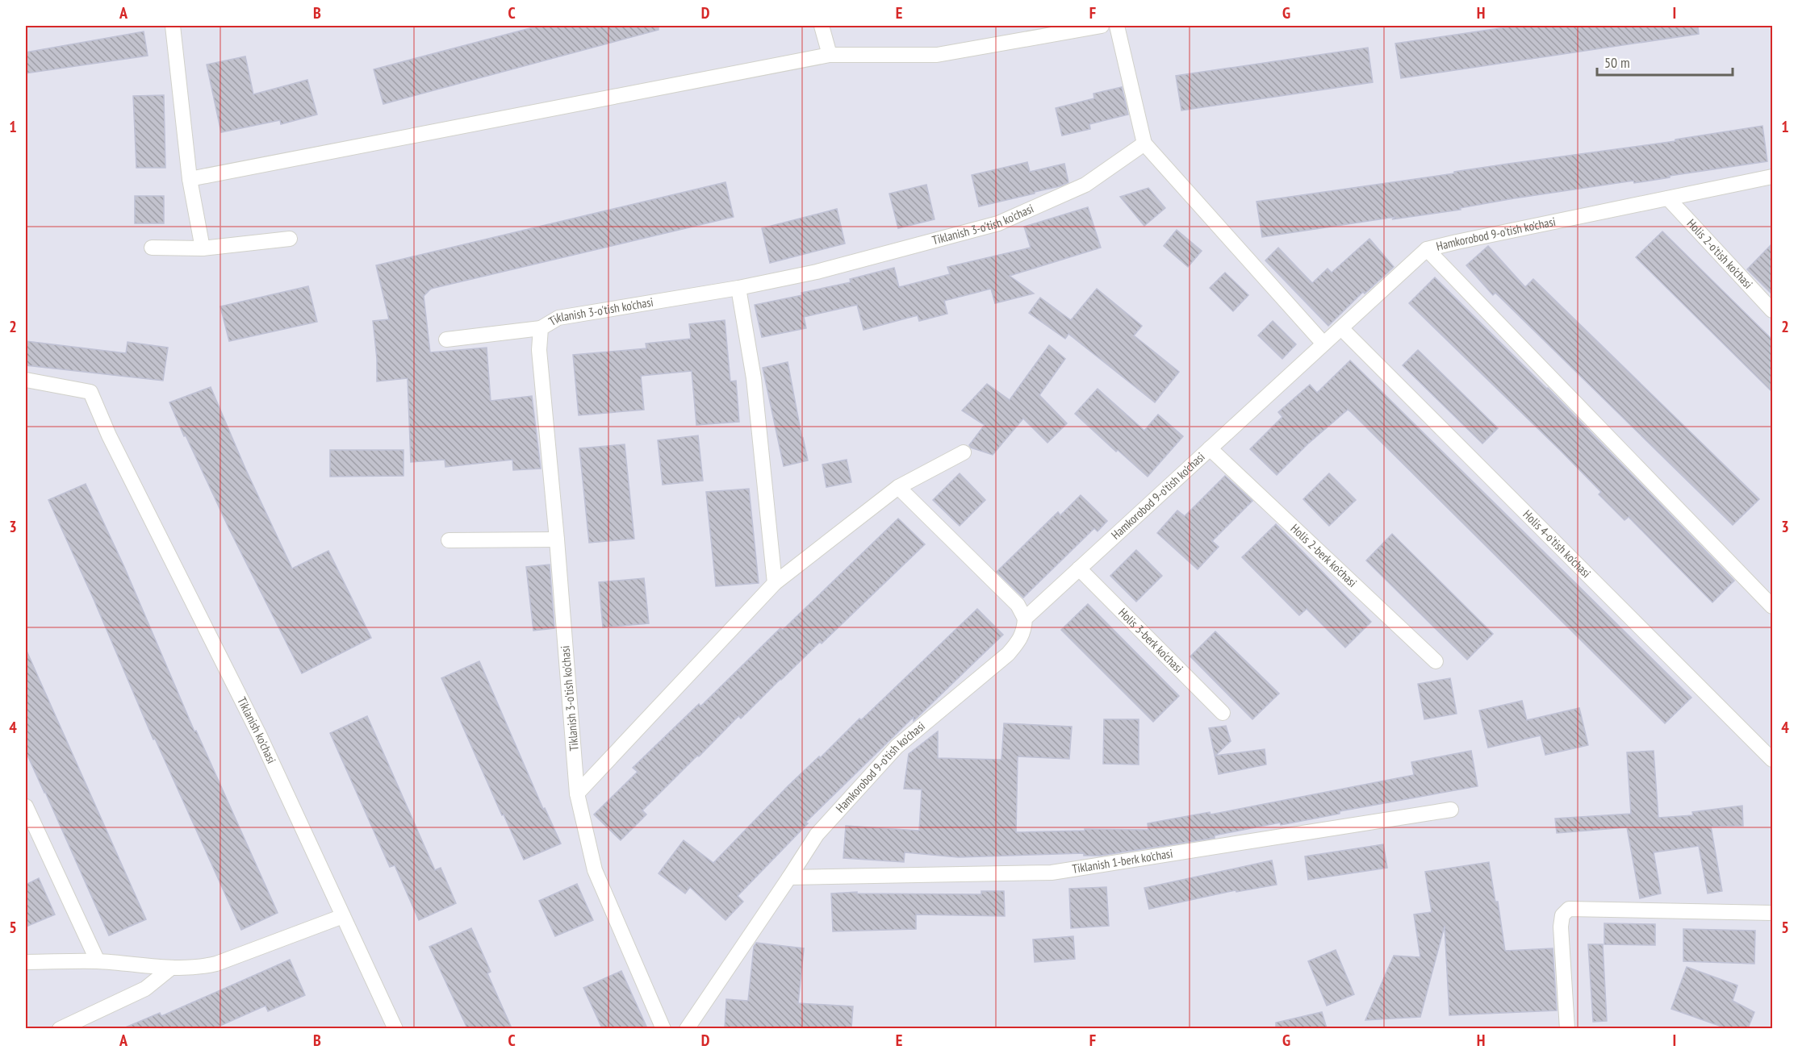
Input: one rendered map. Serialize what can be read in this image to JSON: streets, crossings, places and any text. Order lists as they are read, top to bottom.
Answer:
{
  "streets": {
    "street": [
      "Tiklanish 3-o'tish ko'chasi",
      "Hamkorobod 9-o'tish ko'chasi",
      "Holis 2-o'tish ko'chasi",
      "Holis 4-o'tish ko'chasi",
      "Holis 2-berk ko'chasi",
      "Holis 3-berk ko'chasi",
      "Tiklanish ko'chasi",
      "Tiklanish 1-berk ko'chasi"
    ]
  },
  "crossings": [
    ["Hamkorobod 9-o'tish ko'chasi", "Holis 2-o'tish ko'chasi"],
    ["Hamkorobod 9-o'tish ko'chasi", "Holis 4-o'tish ko'chasi"],
    ["Hamkorobod 9-o'tish ko'chasi", "Holis 2-berk ko'chasi"],
    ["Hamkorobod 9-o'tish ko'chasi", "Holis 3-berk ko'chasi"],
    ["Hamkorobod 9-o'tish ko'chasi", "Tiklanish 1-berk ko'chasi"]
  ],
  "scale_bar": "50 m",
  "grid": {
    "columns": [
      "A",
      "B",
      "C",
      "D",
      "E",
      "F",
      "G",
      "H",
      "I"
    ],
    "rows": [
      "1",
      "2",
      "3",
      "4",
      "5"
    ]
  }
}
